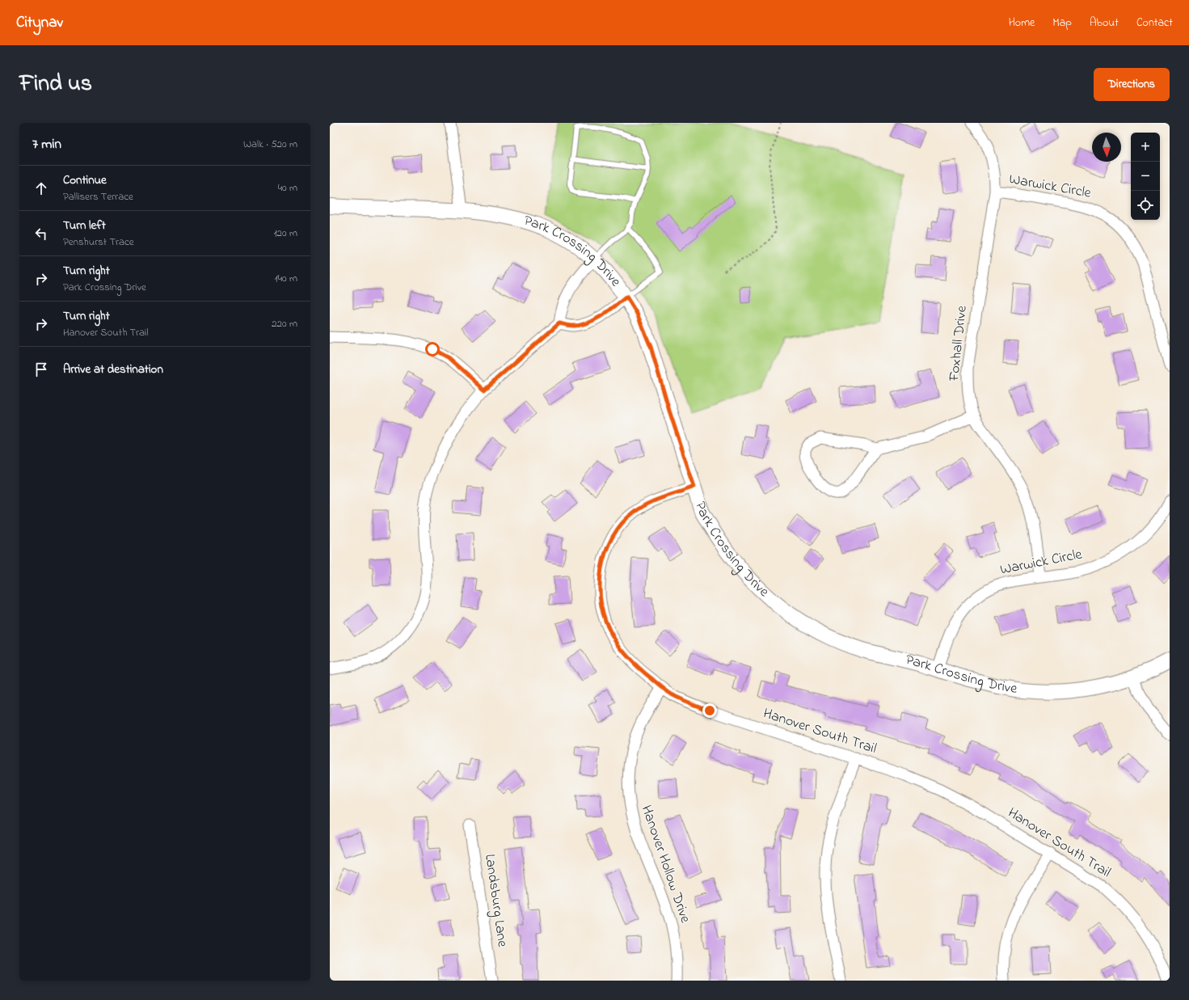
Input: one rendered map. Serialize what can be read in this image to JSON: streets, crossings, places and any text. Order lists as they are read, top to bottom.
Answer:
{
  "streets": {
    "street": [
      "Warwick Circle",
      "Park Crossing Drive",
      "Foxhall Drive",
      "Hanover South Trail",
      "Hanover Hollow Drive",
      "Landsburg Lane"
    ]
  },
  "crossings": [
    ["Warwick Circle", "Park Crossing Drive"],
    ["Warwick Circle", "Foxhall Drive"],
    ["Park Crossing Drive", "Hanover South Trail"],
    ["Hanover South Trail", "Hanover Hollow Drive"]
  ],
  "north": "bottom",
  "page": {
    "header": "Citynav",
    "nav": [
      "Home",
      "Map",
      "About",
      "Contact"
    ],
    "title": "Find us",
    "buttons": "Directions",
    "heading": ["7 min", "Walk · 520 m"],
    "map_buttons": ["+", "−"],
    "list": [
      ["Continue", "Pallisers Terrace", "40 m"],
      ["Turn left", "Penshurst Trace", "120 m"],
      ["Turn right", "Park Crossing Drive", "140 m"],
      ["Turn right", "Hanover South Trail", "220 m"],
      "Arrive at destination"
    ]
  }
}
